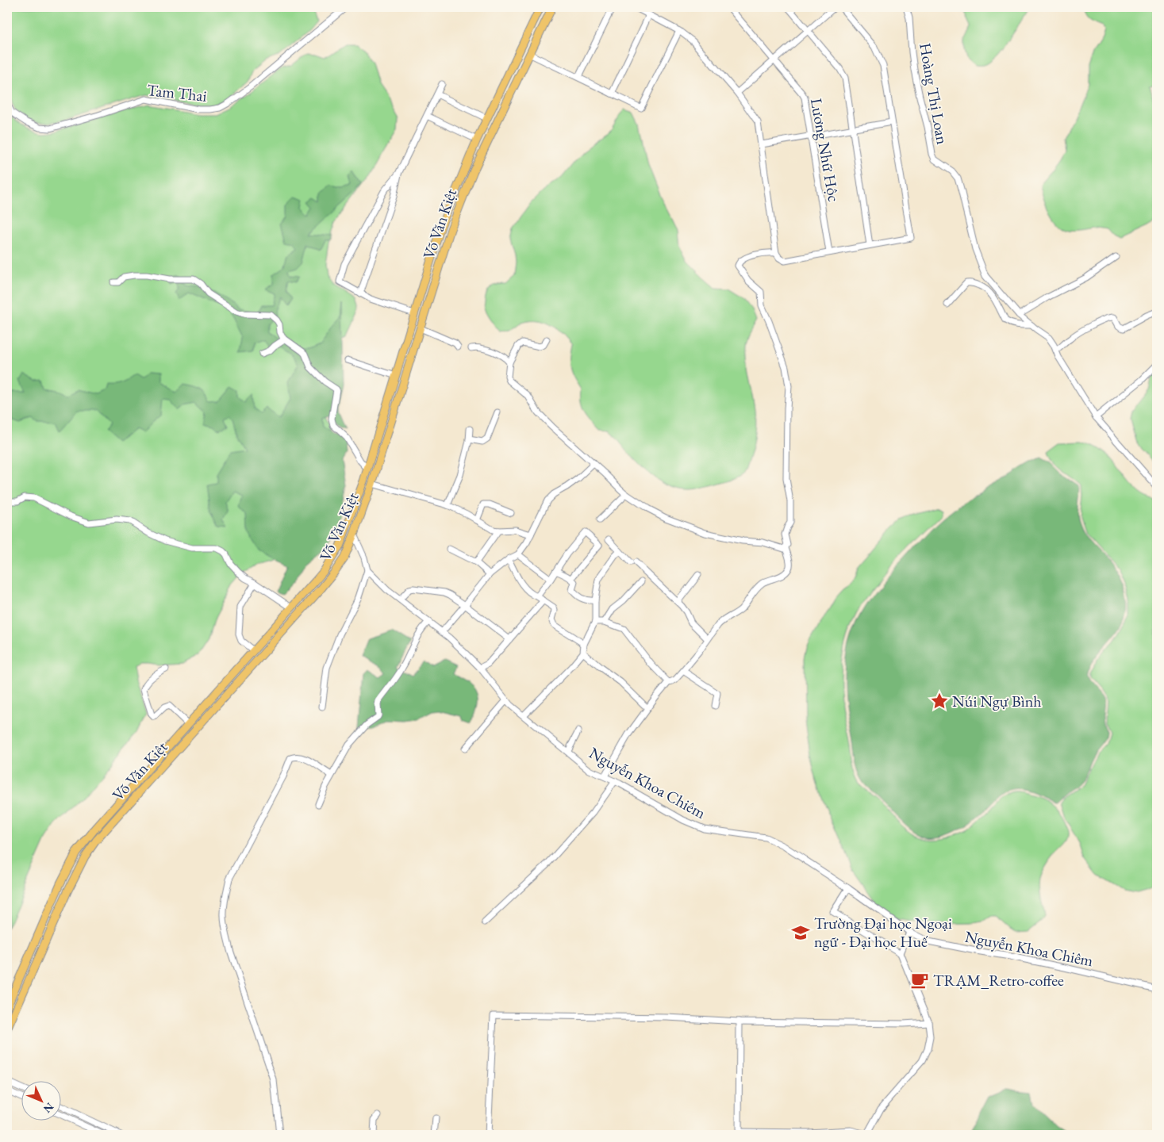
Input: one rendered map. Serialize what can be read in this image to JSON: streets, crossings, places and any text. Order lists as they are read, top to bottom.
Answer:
{
  "streets": {
    "main road": ["Võ Văn Kiệt"],
    "street": [
      "Tam Thai",
      "Hoàng Thị Loan",
      "Lương Nhữ Hộc",
      "Nguyễn Khoa Chiêm"
    ]
  },
  "places": {
    "place": ["Núi Ngự Bình"],
    "school or university": ["Trường Đại học Ngoại ngữ - Đại học Huế"],
    "cafe": ["TRẠM_Retro-coffee"]
  },
  "north": "bottom right"
}
